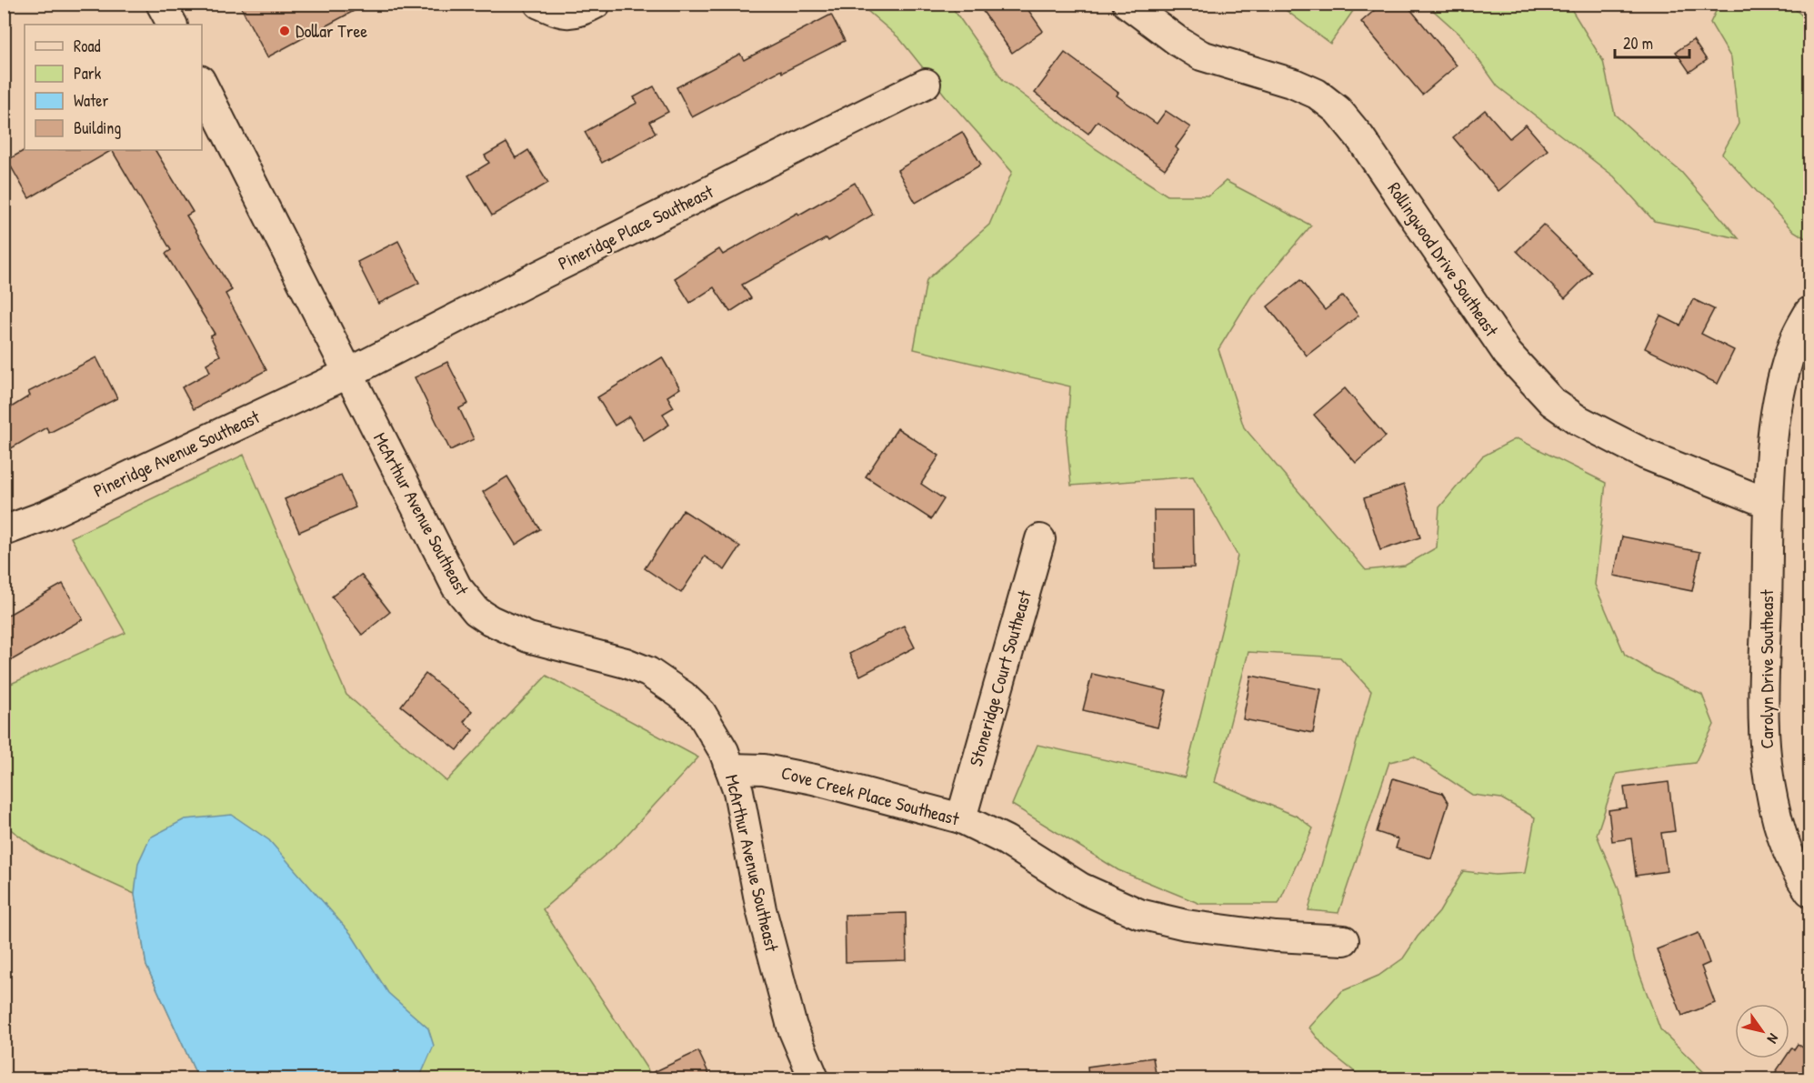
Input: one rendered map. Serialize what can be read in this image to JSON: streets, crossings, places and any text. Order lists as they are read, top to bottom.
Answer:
{
  "streets": {
    "street": [
      "Pineridge Place Southeast",
      "Rollingwood Drive Southeast",
      "Pineridge Avenue Southeast",
      "McArthur Avenue Southeast",
      "Carolyn Drive Southeast",
      "Stoneridge Court Southeast",
      "Cove Creek Place Southeast"
    ]
  },
  "crossings": [
    ["Pineridge Place Southeast", "Pineridge Avenue Southeast"],
    ["Pineridge Place Southeast", "McArthur Avenue Southeast"],
    ["Rollingwood Drive Southeast", "Carolyn Drive Southeast"],
    ["Pineridge Avenue Southeast", "McArthur Avenue Southeast"],
    ["McArthur Avenue Southeast", "Cove Creek Place Southeast"],
    ["Stoneridge Court Southeast", "Cove Creek Place Southeast"]
  ],
  "places": ["Dollar Tree"],
  "legend": [
    "Road",
    "Park",
    "Water",
    "Building"
  ],
  "scale_bar": "20 m",
  "north": "bottom right"
}
